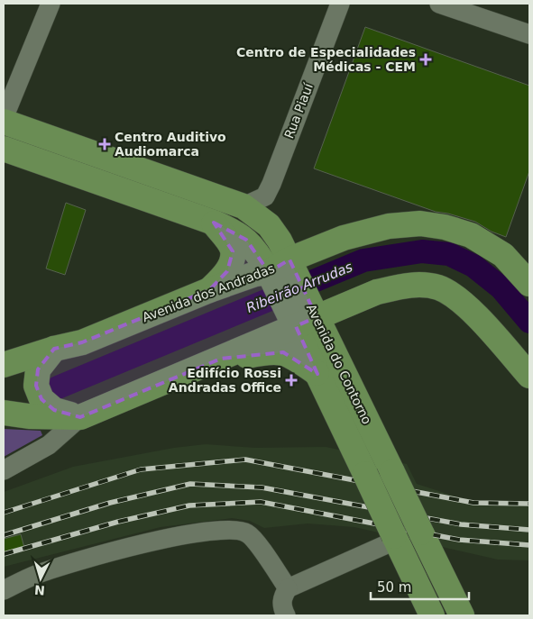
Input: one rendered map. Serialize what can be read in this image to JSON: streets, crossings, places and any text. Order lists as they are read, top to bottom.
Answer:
{
  "streets": {
    "main road": ["Avenida dos Andradas", "Avenida do Contorno"],
    "street": ["Rua Piauí"]
  },
  "crossings": [
    ["Rua Piauí", "Avenida do Contorno"],
    ["Avenida dos Andradas", "Avenida do Contorno"]
  ],
  "water": ["Ribeirão Arrudas"],
  "places": {
    "health": ["Centro de Especialidades Médicas - CEM", "Centro Auditivo Audiomarca", "Edifício Rossi Andradas Office"]
  },
  "scale_bar": "50 m",
  "north": "bottom"
}
